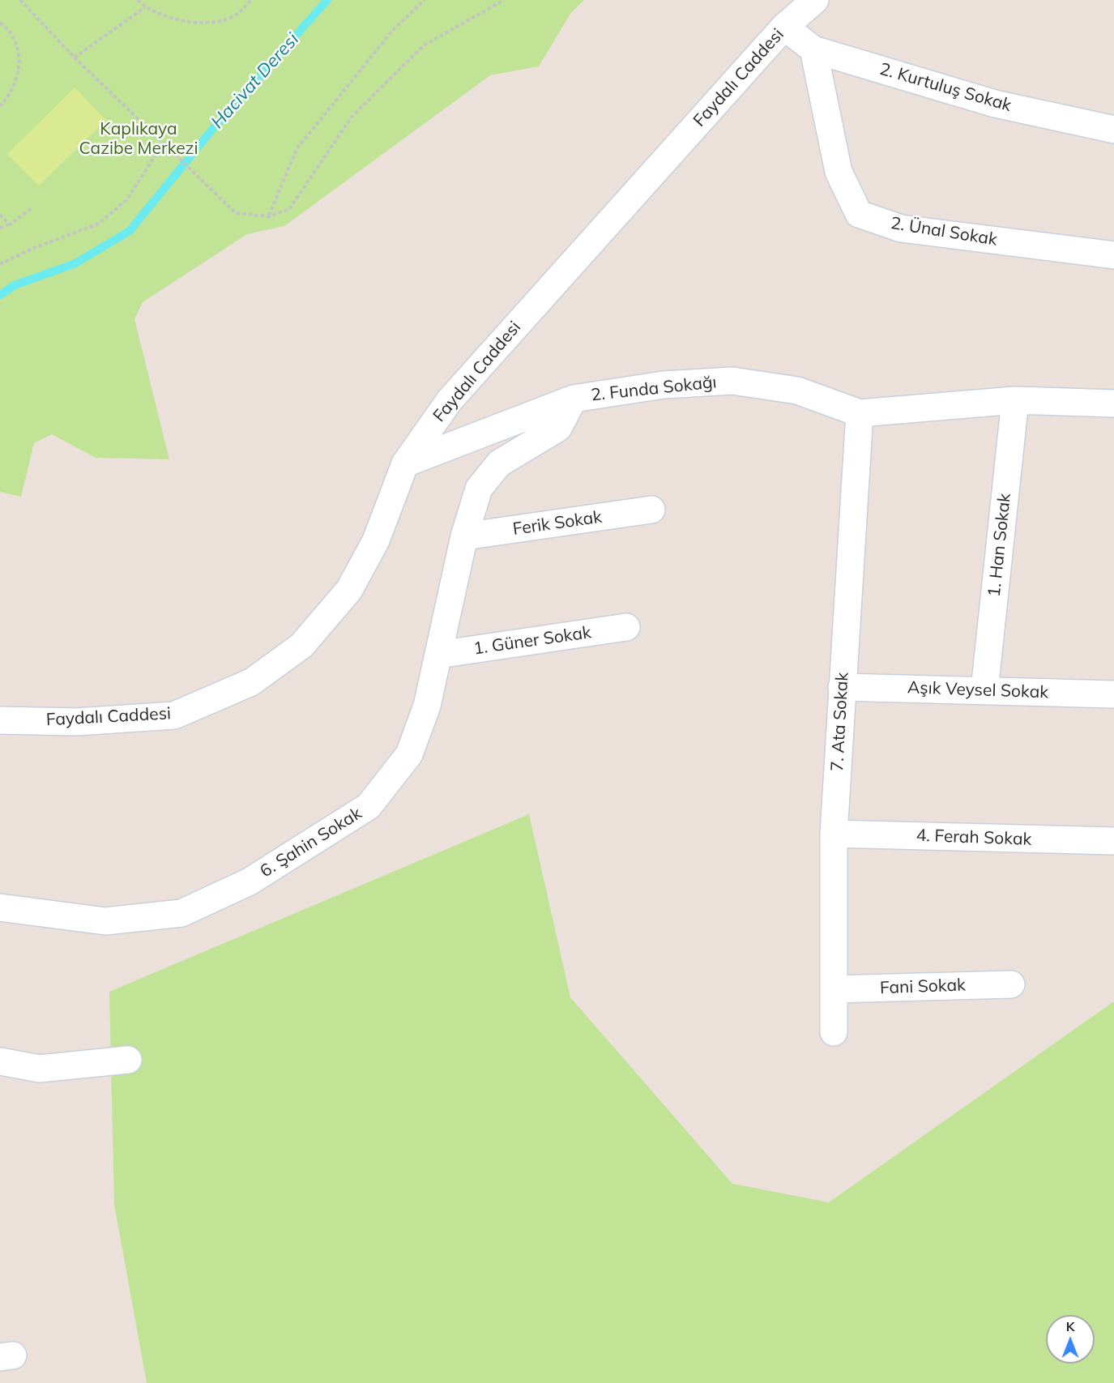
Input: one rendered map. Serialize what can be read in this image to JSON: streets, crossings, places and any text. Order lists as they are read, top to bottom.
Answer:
{
  "streets": {
    "street": [
      "Faydalı Caddesi",
      "2. Kurtuluş Sokak",
      "2. Ünal Sokak",
      "2. Funda Sokağı",
      "Ferik Sokak",
      "1. Han Sokak",
      "1. Güner Sokak",
      "Aşık Veysel Sokak",
      "7. Ata Sokak",
      "4. Ferah Sokak",
      "6. Şahin Sokak",
      "Fani Sokak"
    ]
  },
  "crossings": [
    ["Faydalı Caddesi", "2. Kurtuluş Sokak"],
    ["Faydalı Caddesi", "2. Funda Sokağı"],
    ["2. Kurtuluş Sokak", "2. Ünal Sokak"],
    ["2. Funda Sokağı", "1. Han Sokak"],
    ["2. Funda Sokağı", "7. Ata Sokak"],
    ["2. Funda Sokağı", "6. Şahin Sokak"],
    ["Ferik Sokak", "6. Şahin Sokak"],
    ["1. Han Sokak", "Aşık Veysel Sokak"],
    ["1. Güner Sokak", "6. Şahin Sokak"],
    ["Aşık Veysel Sokak", "7. Ata Sokak"],
    ["7. Ata Sokak", "4. Ferah Sokak"],
    ["7. Ata Sokak", "Fani Sokak"]
  ],
  "water": ["Hacivat Deresi"],
  "parks": ["Kaplıkaya Cazibe Merkezi"],
  "north": "top"
}
